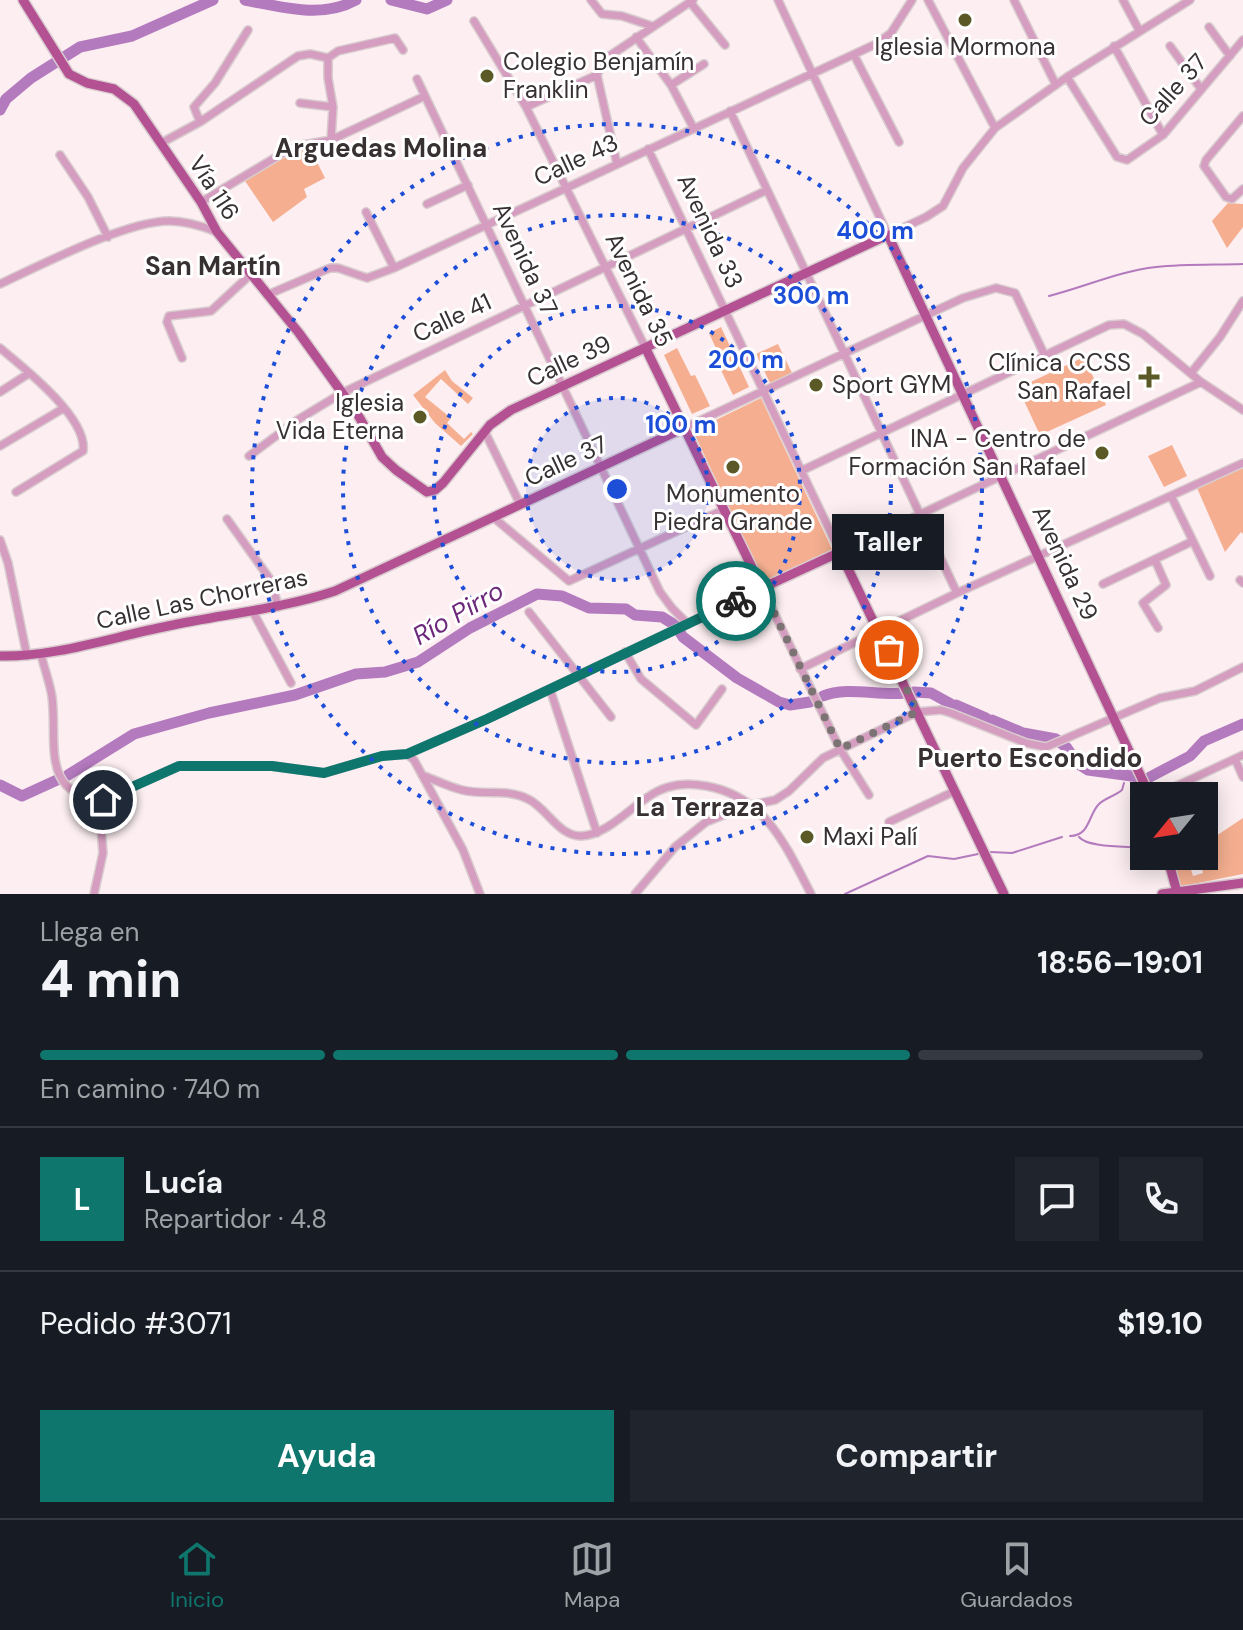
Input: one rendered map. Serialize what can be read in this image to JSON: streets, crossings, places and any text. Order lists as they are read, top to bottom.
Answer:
{
  "streets": {
    "main road": [
      "Calle 37",
      "Vía 116",
      "Avenida 33",
      "Avenida 35",
      "Calle 39",
      "Avenida 29",
      "Calle Las Chorreras"
    ],
    "street": ["Calle 43", "Avenida 37", "Calle 41"]
  },
  "crossings": [
    ["Calle 37", "Avenida 33"],
    ["Calle 37", "Avenida 37"],
    ["Calle 37", "Avenida 35"],
    ["Calle 37", "Avenida 29"],
    ["Calle 37", "Calle Las Chorreras"],
    ["Calle 43", "Vía 116"],
    ["Calle 43", "Avenida 33"],
    ["Calle 43", "Avenida 37"],
    ["Calle 43", "Avenida 35"],
    ["Calle 43", "Avenida 29"],
    ["Vía 116", "Calle 41"],
    ["Vía 116", "Calle 39"],
    ["Avenida 33", "Calle 41"],
    ["Avenida 33", "Calle 39"],
    ["Avenida 37", "Calle 41"],
    ["Avenida 37", "Calle 39"],
    ["Avenida 35", "Calle 41"],
    ["Avenida 35", "Calle 39"],
    ["Calle 39", "Avenida 29"]
  ],
  "districts": [
    "Arguedas Molina",
    "San Martín",
    "Puerto Escondido",
    "La Terraza"
  ],
  "water": ["Río Pirro"],
  "places": {
    "other": [
      "Iglesia Mormona",
      "Colegio Benjamín Franklin",
      "Sport GYM",
      "Iglesia Vida Eterna",
      "INA - Centro de Formación San Rafael",
      "Monumento Piedra Grande",
      "Taller",
      "Maxi Palí"
    ],
    "health": ["Clínica CCSS San Rafael"]
  },
  "north": "bottom left",
  "page": {
    "bubble": "Taller",
    "heading": ["4 min", "Llega en", "18:56–19:01"],
    "panel": [
      "Lucía",
      "Repartidor · 4.8",
      "Pedido #3071",
      "$19.10"
    ],
    "bar": "En camino · 740 m",
    "round": "L",
    "buttons": ["Ayuda", "Compartir"],
    "tabs": ["Inicio", "Mapa", "Guardados"]
  },
  "rings": [
    "400 m",
    "300 m",
    "200 m",
    "100 m"
  ]
}
